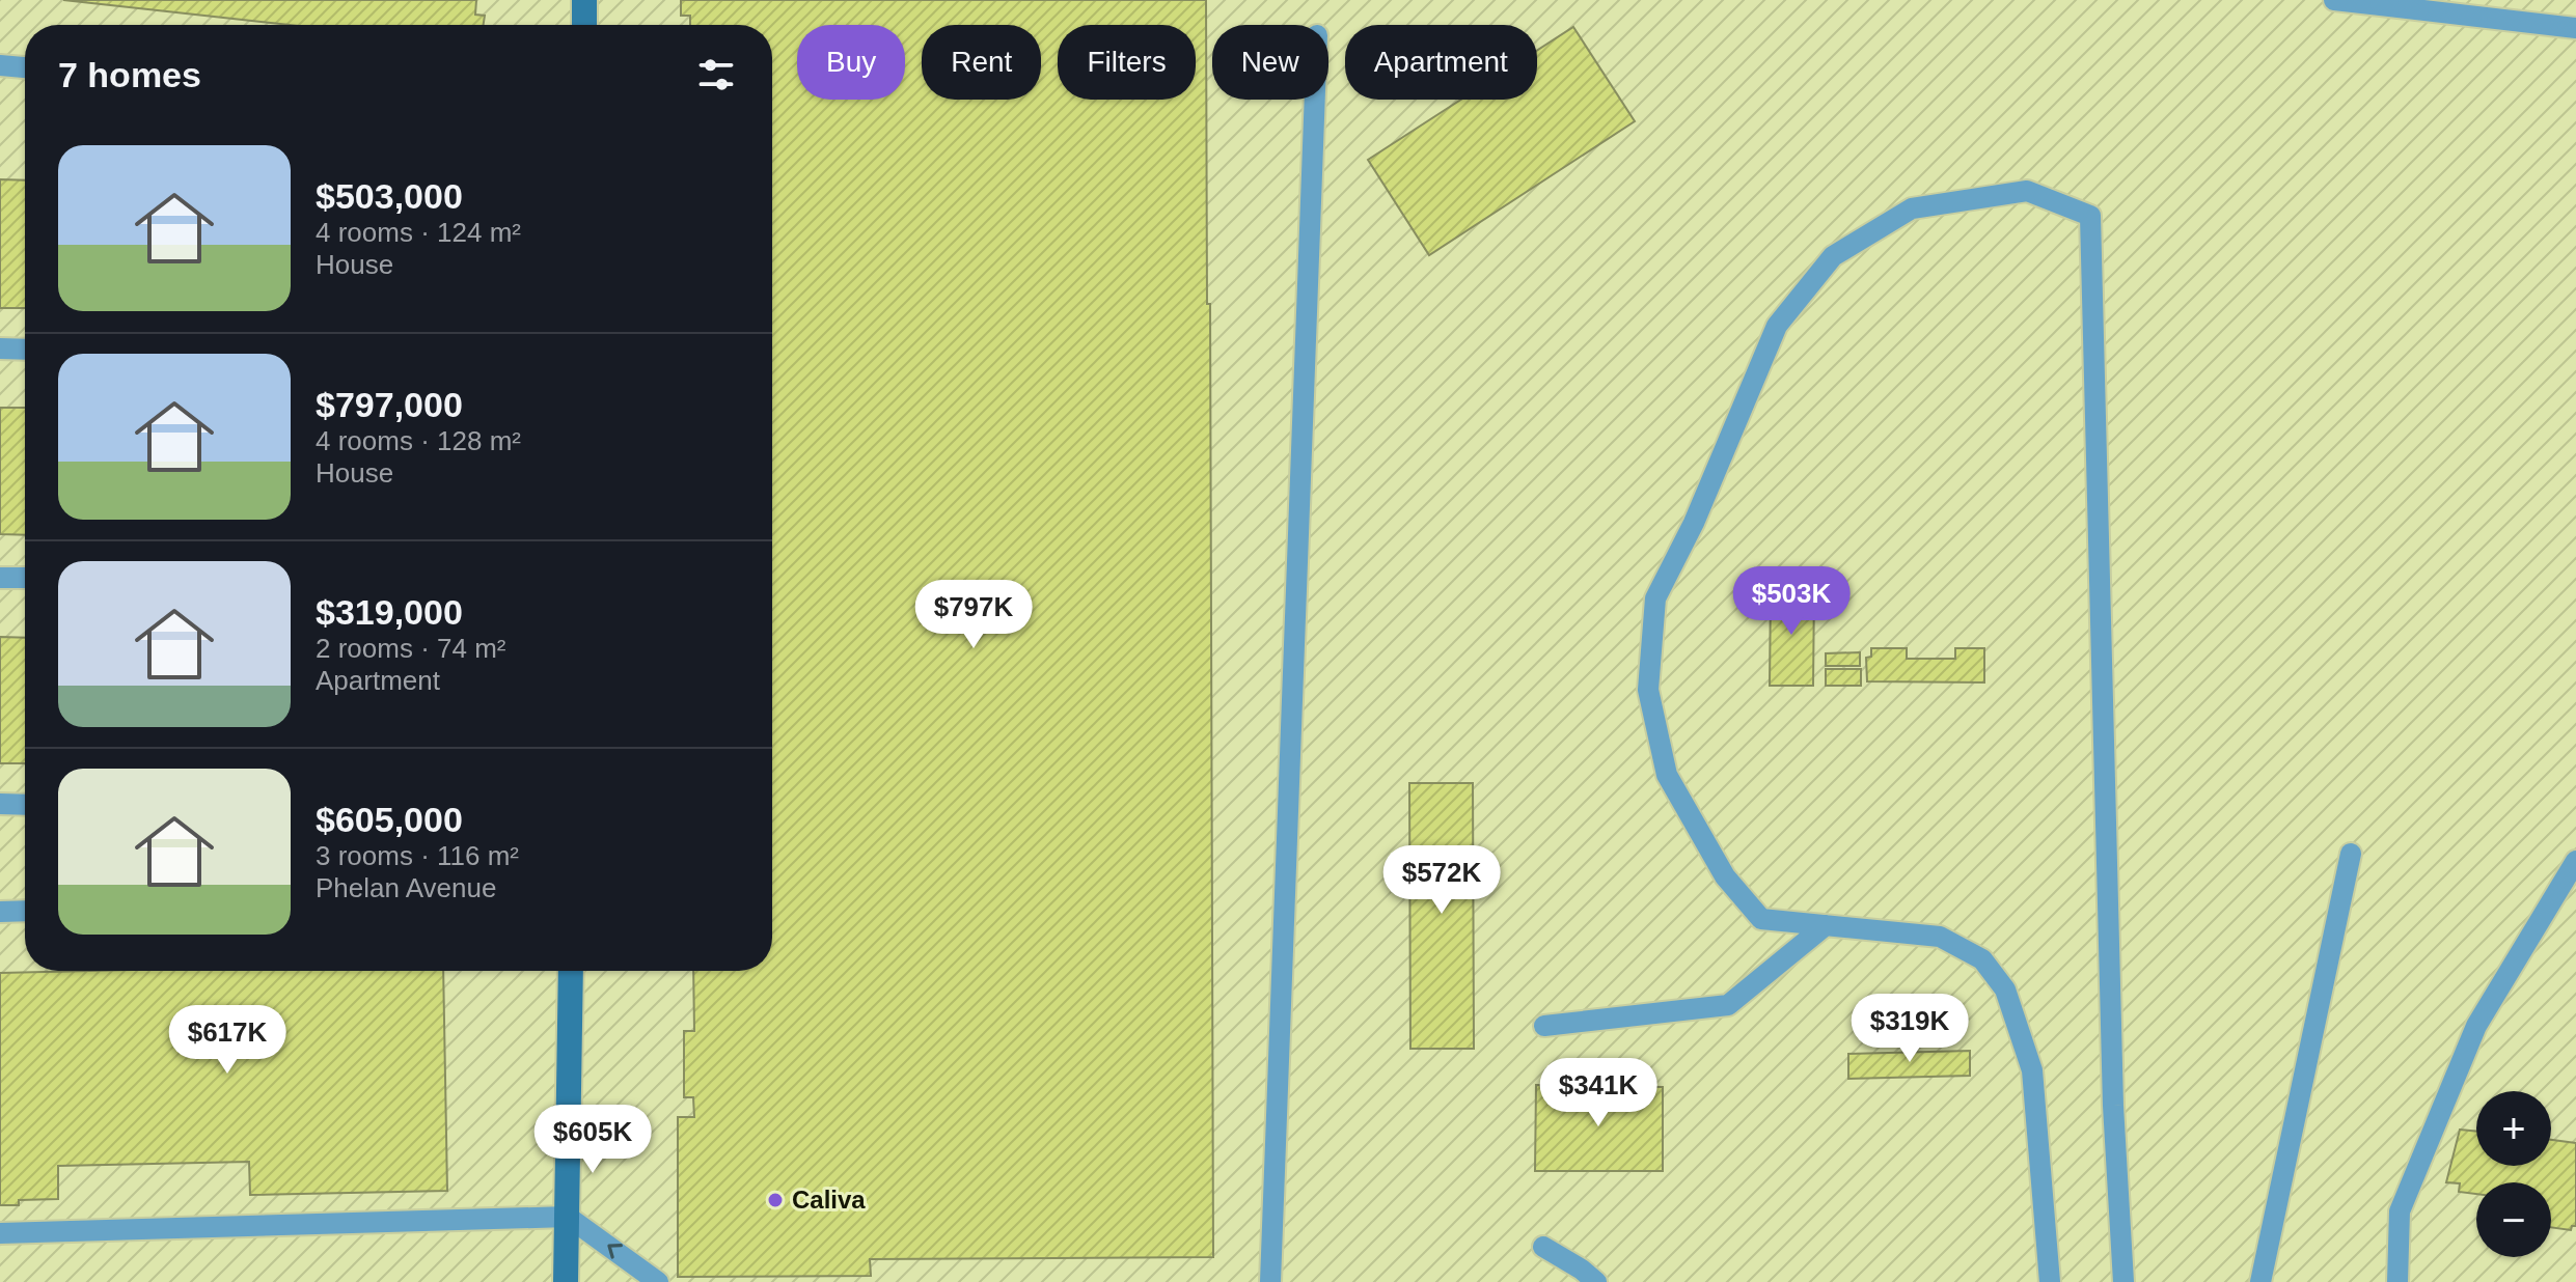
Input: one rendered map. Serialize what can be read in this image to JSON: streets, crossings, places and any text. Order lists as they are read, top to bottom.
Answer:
{
  "places": ["Caliva"],
  "page": {
    "chip": [
      "Buy",
      "Rent",
      "Filters",
      "New",
      "Apartment"
    ],
    "heading": "7 homes",
    "list": [
      {
        "name": "$503,000",
        "note": "4 rooms · 124 m² · House"
      },
      {
        "name": "$797,000",
        "note": "4 rooms · 128 m² · House"
      },
      {
        "name": "$319,000",
        "note": "2 rooms · 74 m² · Apartment"
      },
      {
        "name": "$605,000",
        "note": "3 rooms · 116 m² · Phelan Avenue"
      }
    ],
    "price": [
      "$503K",
      "$797K",
      "$572K",
      "$319K",
      "$617K",
      "$341K",
      "$605K"
    ],
    "map_buttons": ["+", "−"]
  }
}
